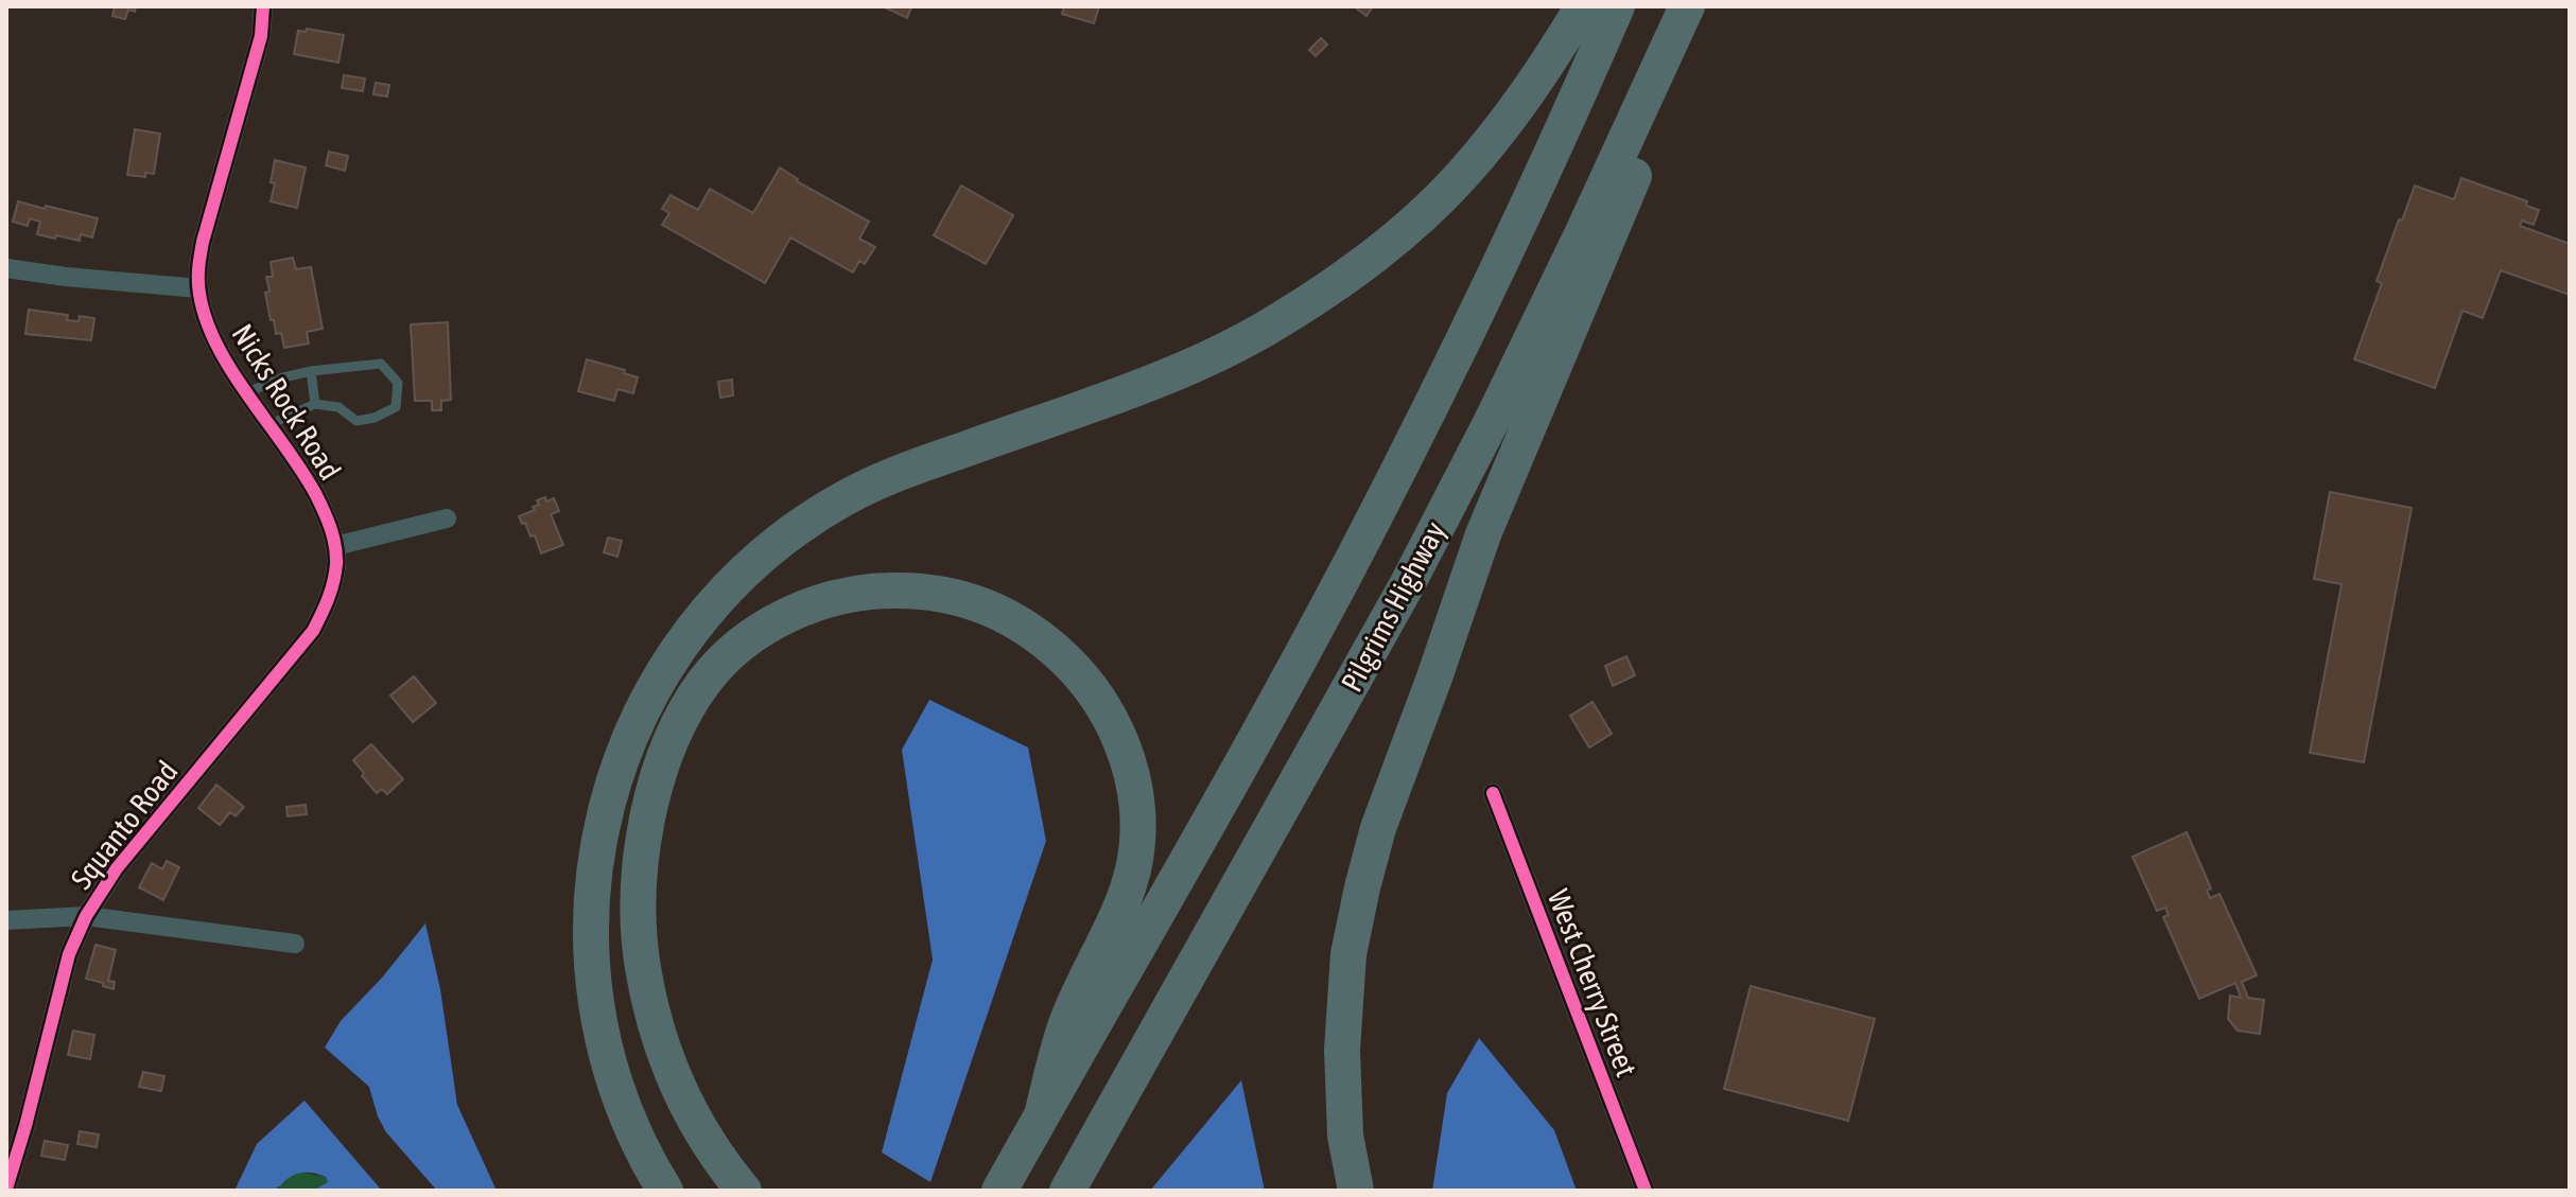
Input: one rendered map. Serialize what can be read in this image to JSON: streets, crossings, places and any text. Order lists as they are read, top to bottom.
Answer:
{
  "streets": {
    "highway": ["Pilgrims Highway"],
    "street": ["Nicks Rock Road", "Squanto Road", "West Cherry Street"]
  },
  "crossings": [
    ["Nicks Rock Road", "Squanto Road"]
  ]
}
